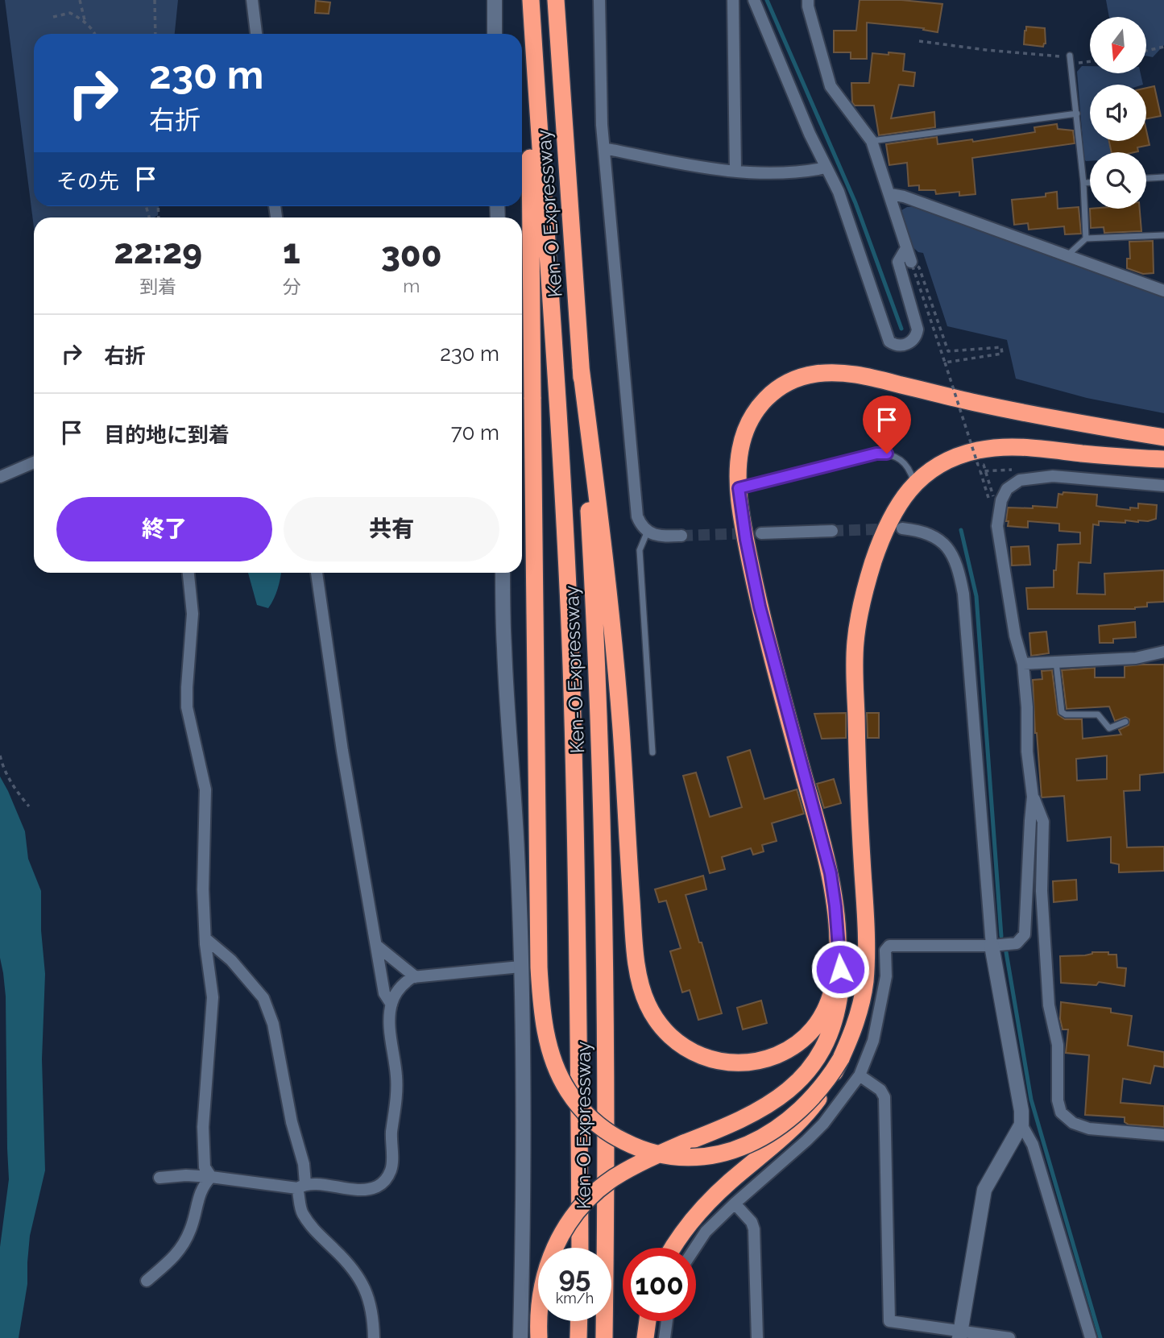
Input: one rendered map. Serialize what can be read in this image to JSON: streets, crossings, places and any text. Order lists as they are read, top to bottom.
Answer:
{
  "streets": {
    "highway": ["Ken-O Expressway"]
  },
  "north": "bottom",
  "page": {
    "turn": ["230 m", "右折"],
    "then": "その先",
    "eta": [
      "22:29",
      "到着",
      "1",
      "分",
      "300",
      "m"
    ],
    "list": [
      {
        "name": "右折",
        "value": "230 m"
      },
      {
        "name": "目的地に到着",
        "value": "70 m"
      }
    ],
    "buttons": ["終了", "共有"],
    "speed": "95 km/h",
    "limit": "100"
  }
}
